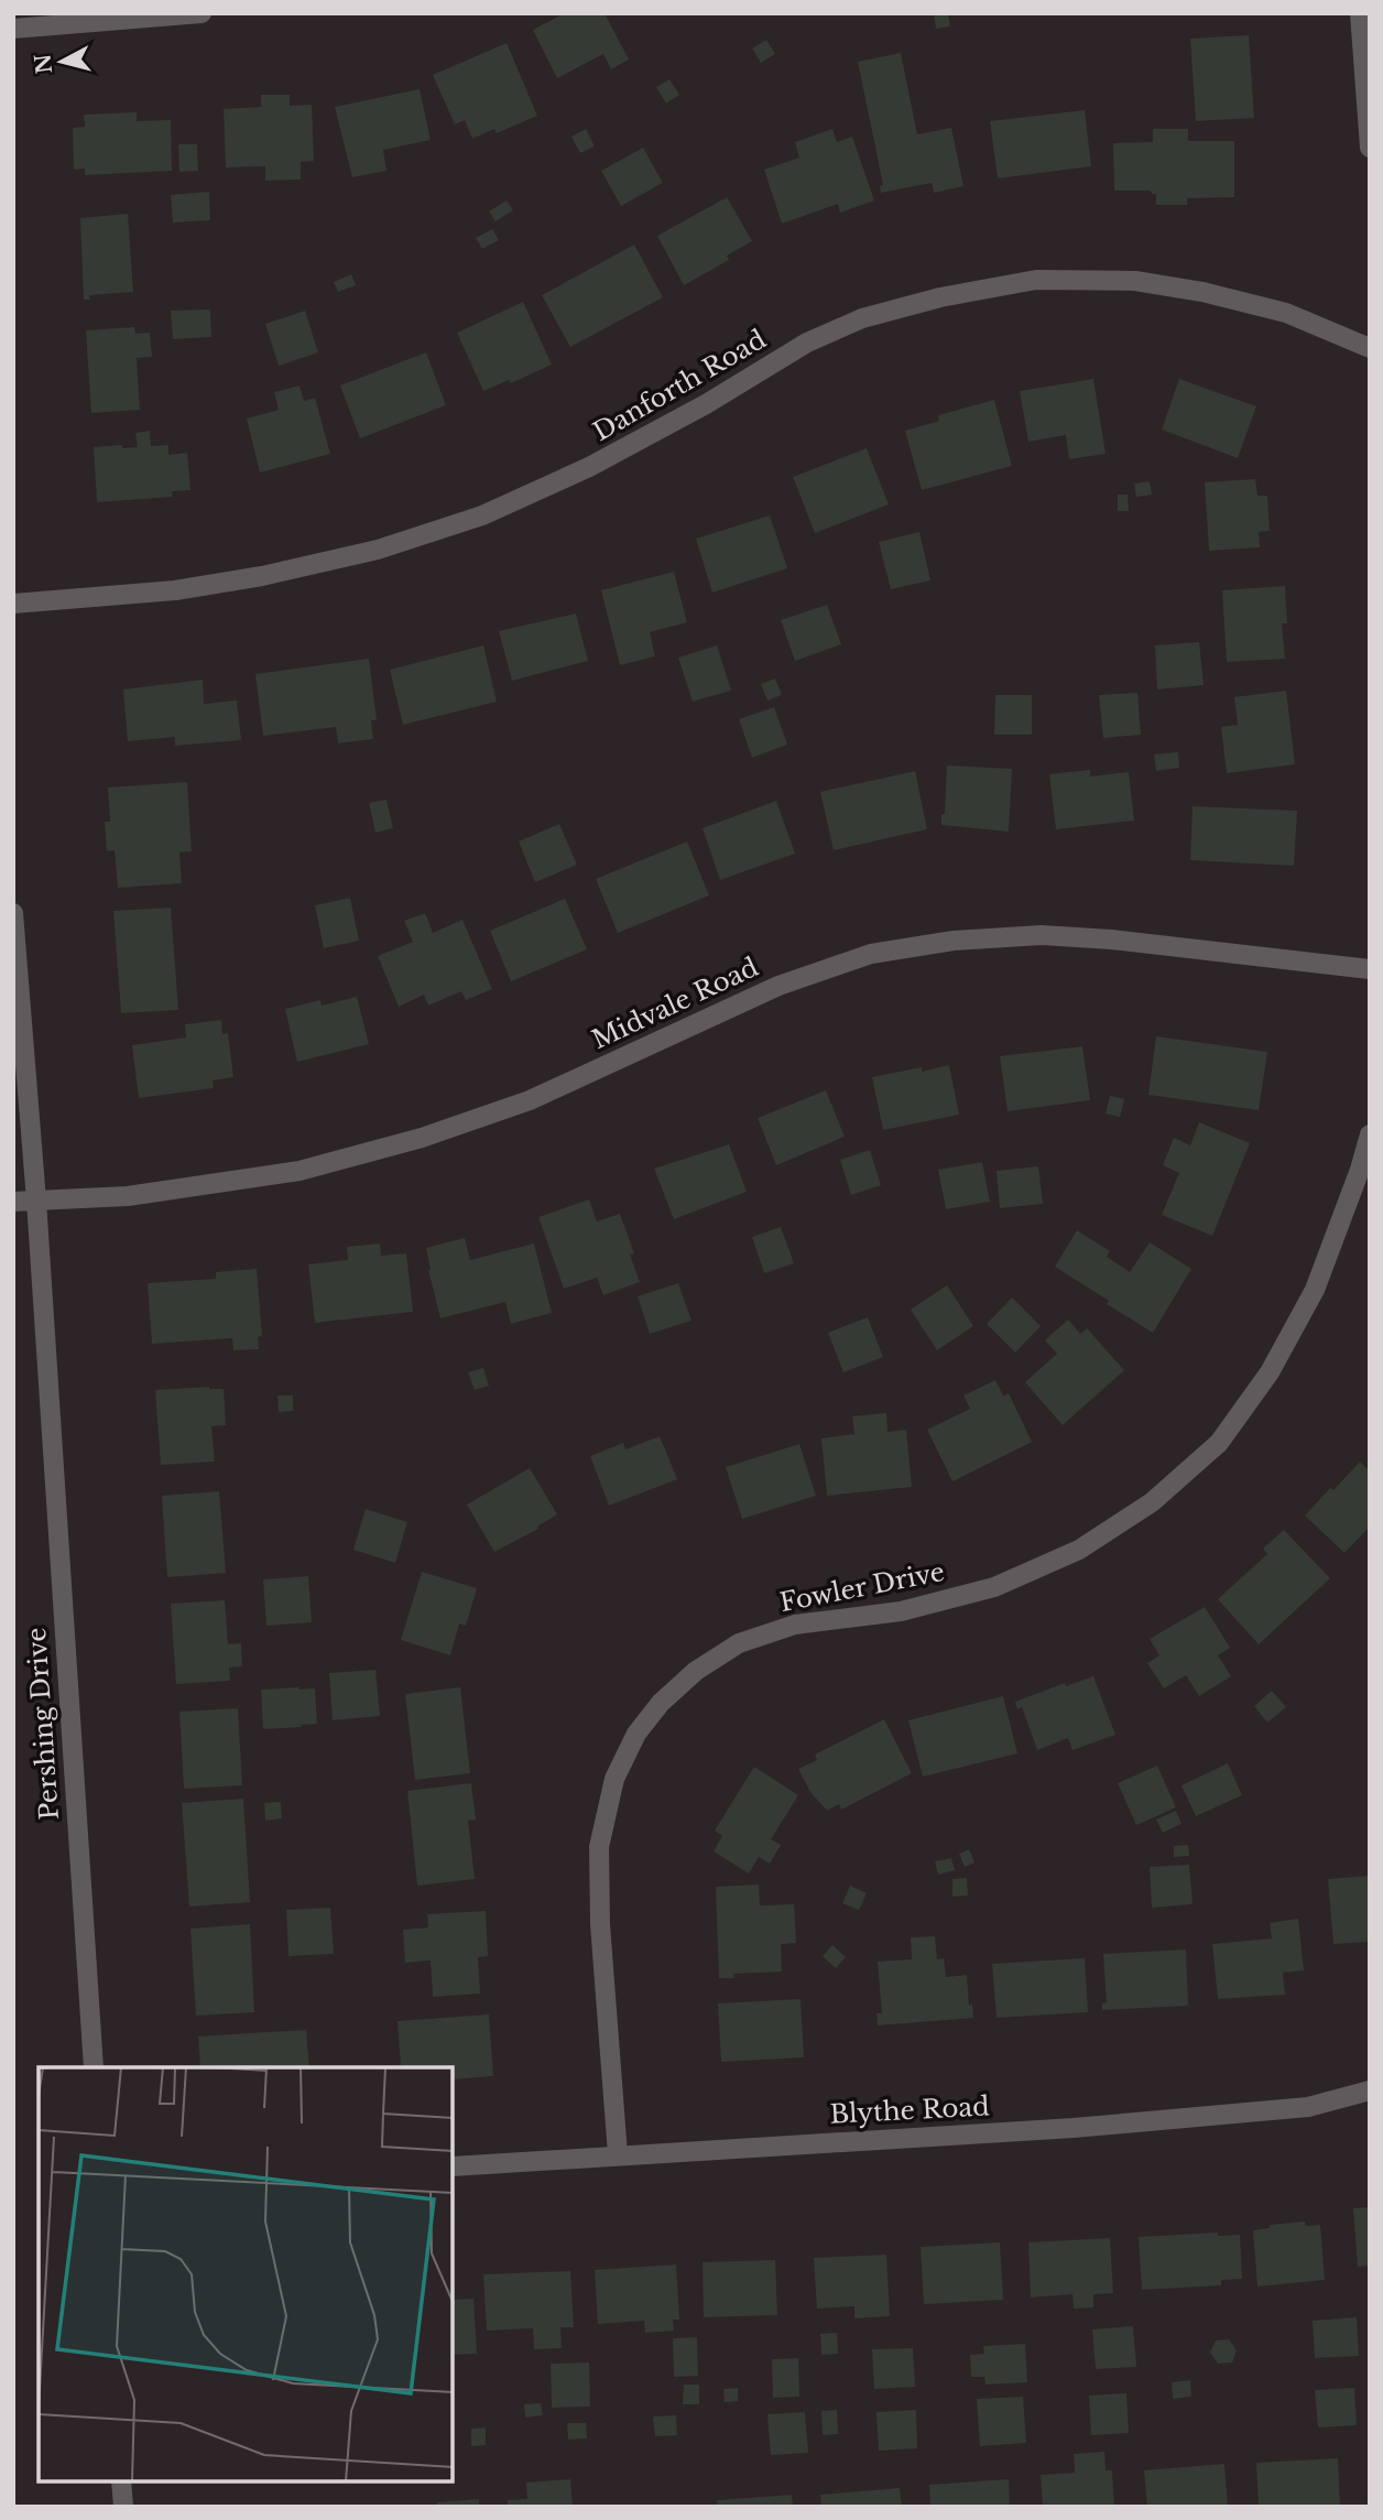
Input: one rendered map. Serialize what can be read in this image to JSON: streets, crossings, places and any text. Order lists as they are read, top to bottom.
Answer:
{
  "streets": {
    "street": [
      "Danforth Road",
      "Midvale Road",
      "Fowler Drive",
      "Pershing Drive",
      "Blythe Road"
    ]
  },
  "crossings": [
    ["Midvale Road", "Pershing Drive"],
    ["Fowler Drive", "Blythe Road"]
  ],
  "north": "left"
}
